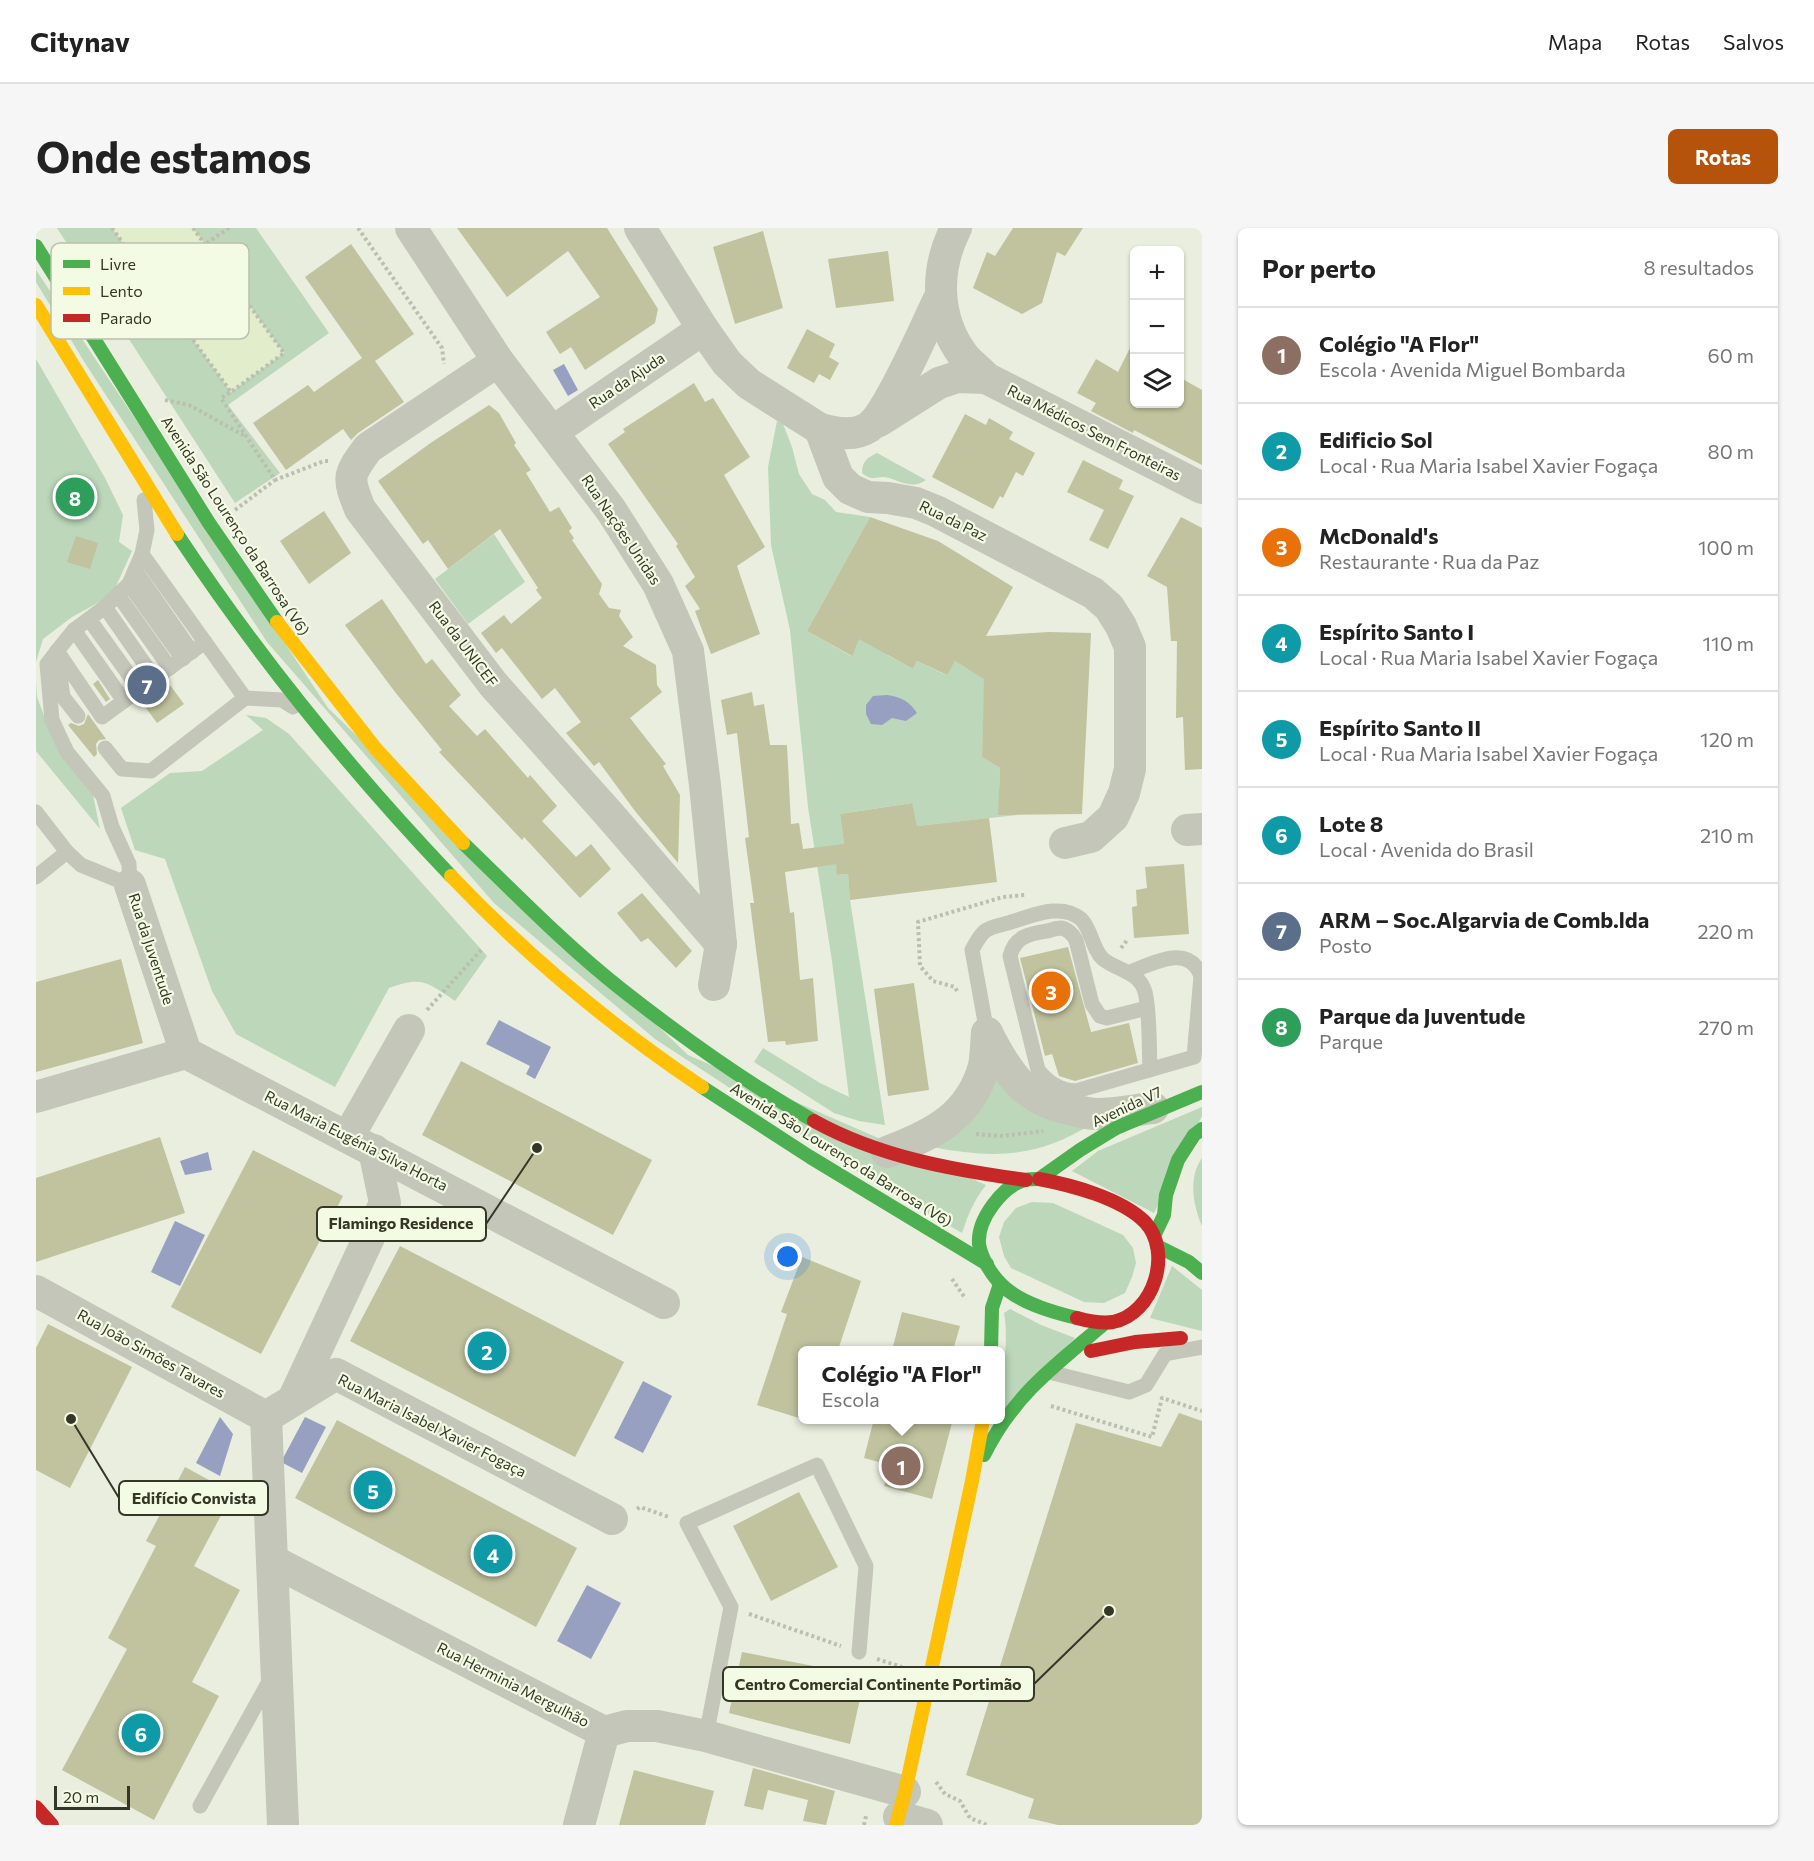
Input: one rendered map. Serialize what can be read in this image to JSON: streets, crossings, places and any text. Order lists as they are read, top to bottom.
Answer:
{
  "streets": {
    "main road": ["Avenida São Lourenço da Barrosa (V6)", "Avenida V7"],
    "street": [
      "Rua da Ajuda",
      "Rua Médicos Sem Fronteiras",
      "Rua da Paz",
      "Rua Nações Unidas",
      "Rua da UNICEF",
      "Rua da Juventude",
      "Rua Maria Eugénia Silva Horta",
      "Rua João Simões Tavares",
      "Rua Maria Isabel Xavier Fogaça",
      "Rua Herminia Mergulhão"
    ]
  },
  "crossings": [
    ["Rua da Ajuda", "Rua Nações Unidas"],
    ["Rua Médicos Sem Fronteiras", "Rua da Paz"],
    ["Avenida São Lourenço da Barrosa (V6)", "Avenida V7"],
    ["Rua Nações Unidas", "Rua da UNICEF"],
    ["Rua da Juventude", "Rua Maria Eugénia Silva Horta"],
    ["Rua João Simões Tavares", "Rua Maria Isabel Xavier Fogaça"]
  ],
  "places": ["Flamingo Residence", "Edifício Convista", "Centro Comercial Continente Portimão"],
  "legend": ["Livre", "Lento", "Parado"],
  "scale_bar": "20 m",
  "page": {
    "header": "Citynav",
    "nav": ["Mapa", "Rotas", "Salvos"],
    "buttons": "Rotas",
    "title": "Onde estamos",
    "heading": ["Por perto", "8 resultados"],
    "map_buttons": ["+", "−"],
    "list": [
      {
        "mark": "1",
        "name": "Colégio \"A Flor\"",
        "note": "Escola · Avenida Miguel Bombarda",
        "value": "60 m"
      },
      {
        "mark": "2",
        "name": "Edificio Sol",
        "note": "Local · Rua Maria Isabel Xavier Fogaça",
        "value": "80 m"
      },
      {
        "mark": "3",
        "name": "McDonald's",
        "note": "Restaurante · Rua da Paz",
        "value": "100 m"
      },
      {
        "mark": "4",
        "name": "Espírito Santo I",
        "note": "Local · Rua Maria Isabel Xavier Fogaça",
        "value": "110 m"
      },
      {
        "mark": "5",
        "name": "Espírito Santo II",
        "note": "Local · Rua Maria Isabel Xavier Fogaça",
        "value": "120 m"
      },
      {
        "mark": "6",
        "name": "Lote 8",
        "note": "Local · Avenida do Brasil",
        "value": "210 m"
      },
      {
        "mark": "7",
        "name": "ARM – Soc.Algarvia de Comb.lda",
        "note": "Posto",
        "value": "220 m"
      },
      {
        "mark": "8",
        "name": "Parque da Juventude",
        "note": "Parque",
        "value": "270 m"
      }
    ],
    "pins": [
      "8",
      "7",
      "3",
      "2",
      "1",
      "5",
      "4",
      "6"
    ],
    "popup": ["Colégio \"A Flor\"", "Escola"],
    "scale": "20 m"
  }
}
